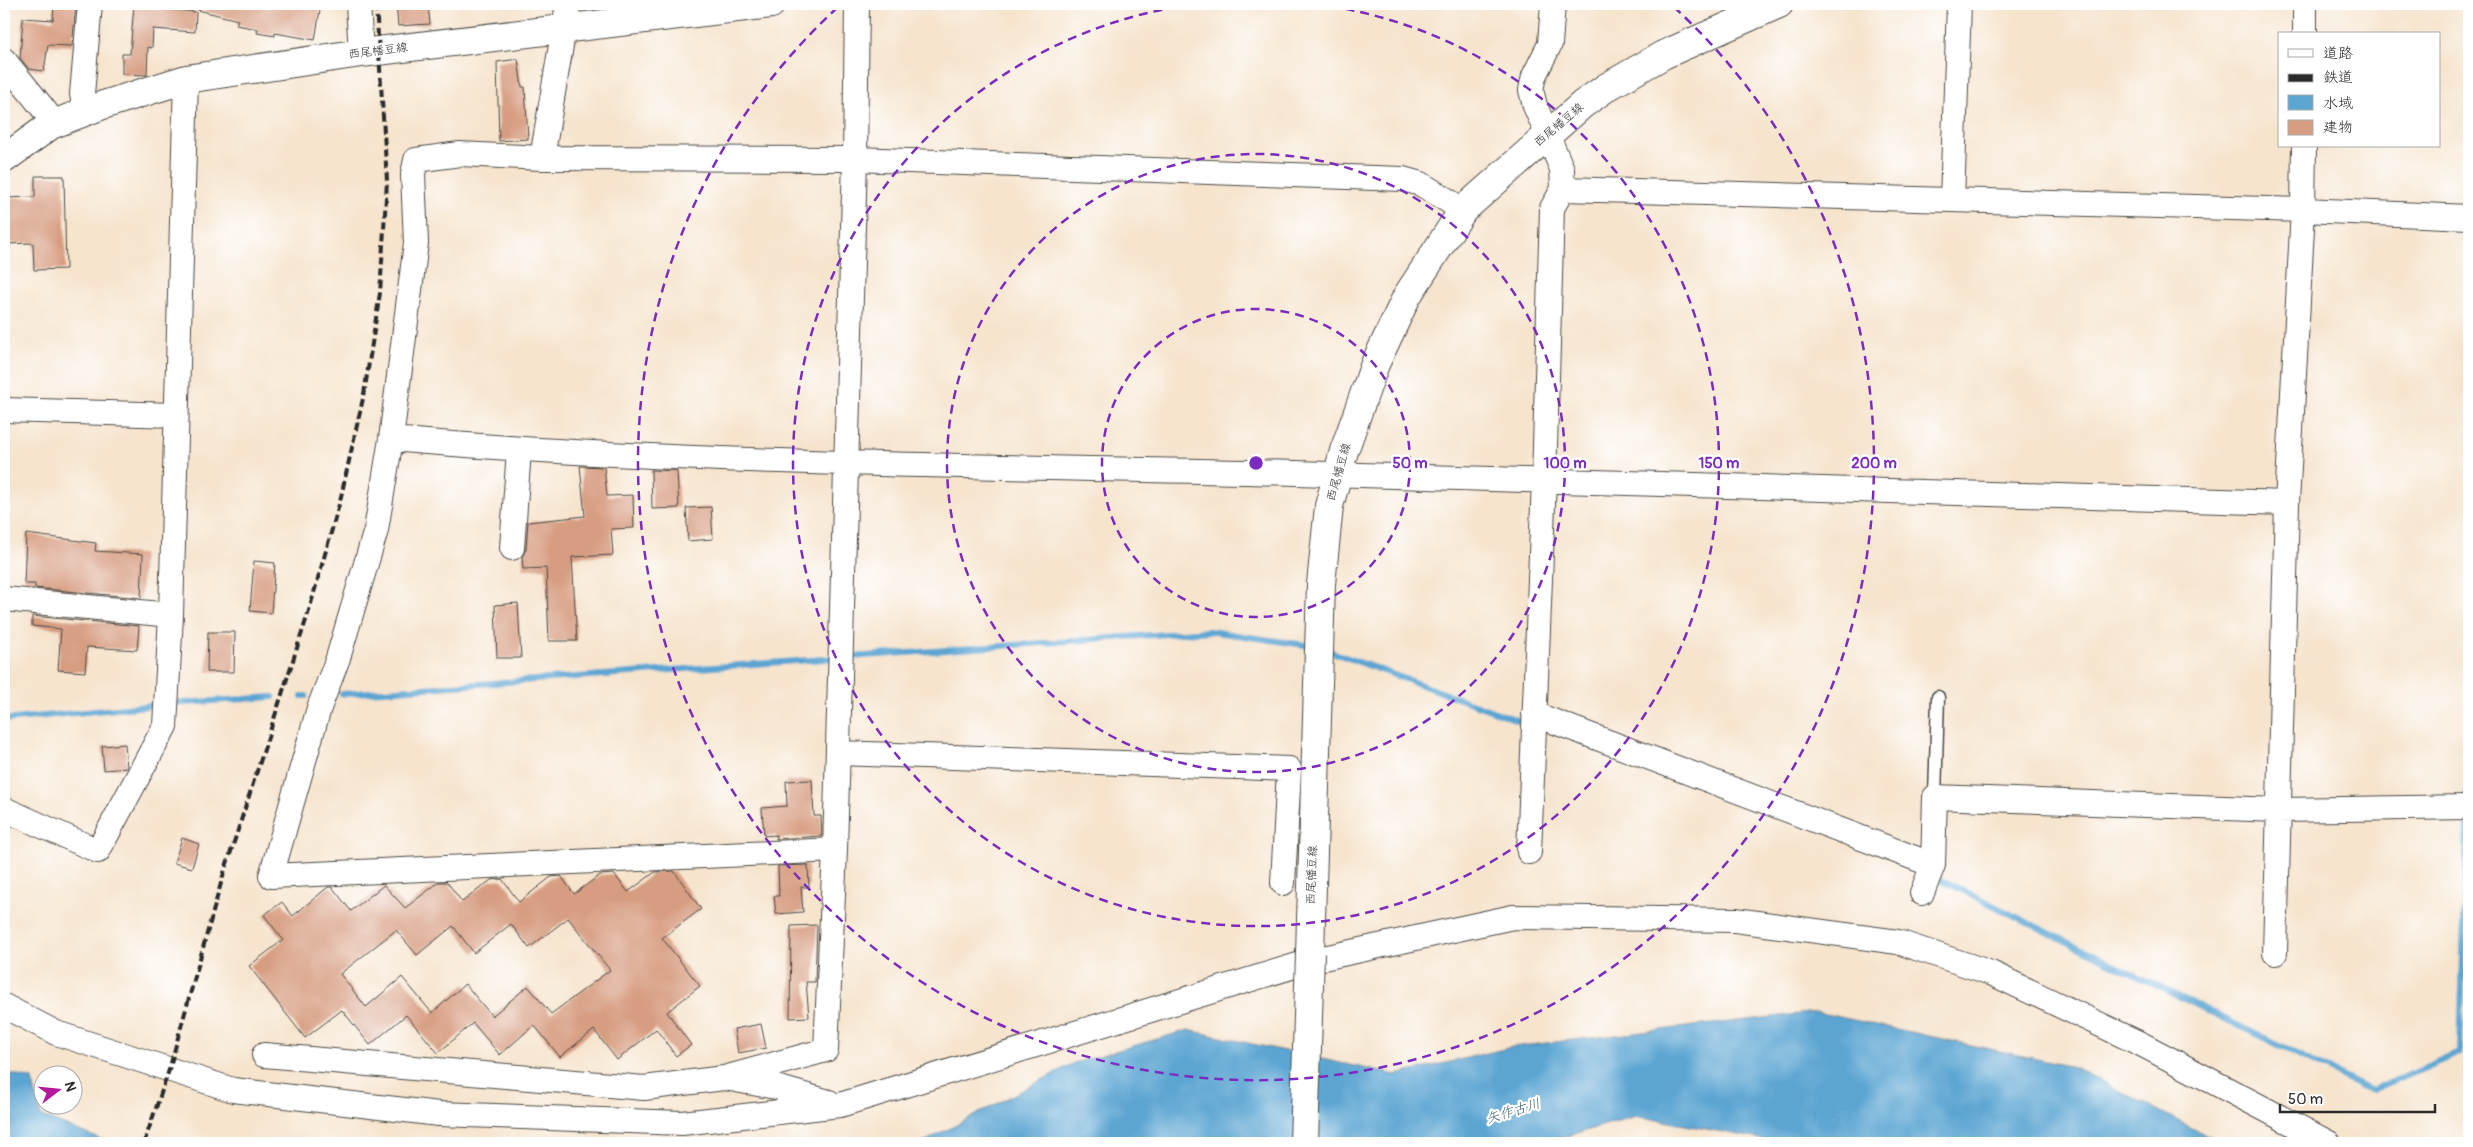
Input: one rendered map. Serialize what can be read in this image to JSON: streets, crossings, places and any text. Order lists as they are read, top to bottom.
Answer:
{
  "streets": {
    "main road": ["西尾幡豆線"]
  },
  "water": ["矢作古川"],
  "legend": [
    "道路",
    "鉄道",
    "水域",
    "建物"
  ],
  "scale_bar": "50 m",
  "north": "right",
  "rings": [
    "50 m",
    "100 m",
    "150 m",
    "200 m"
  ]
}
